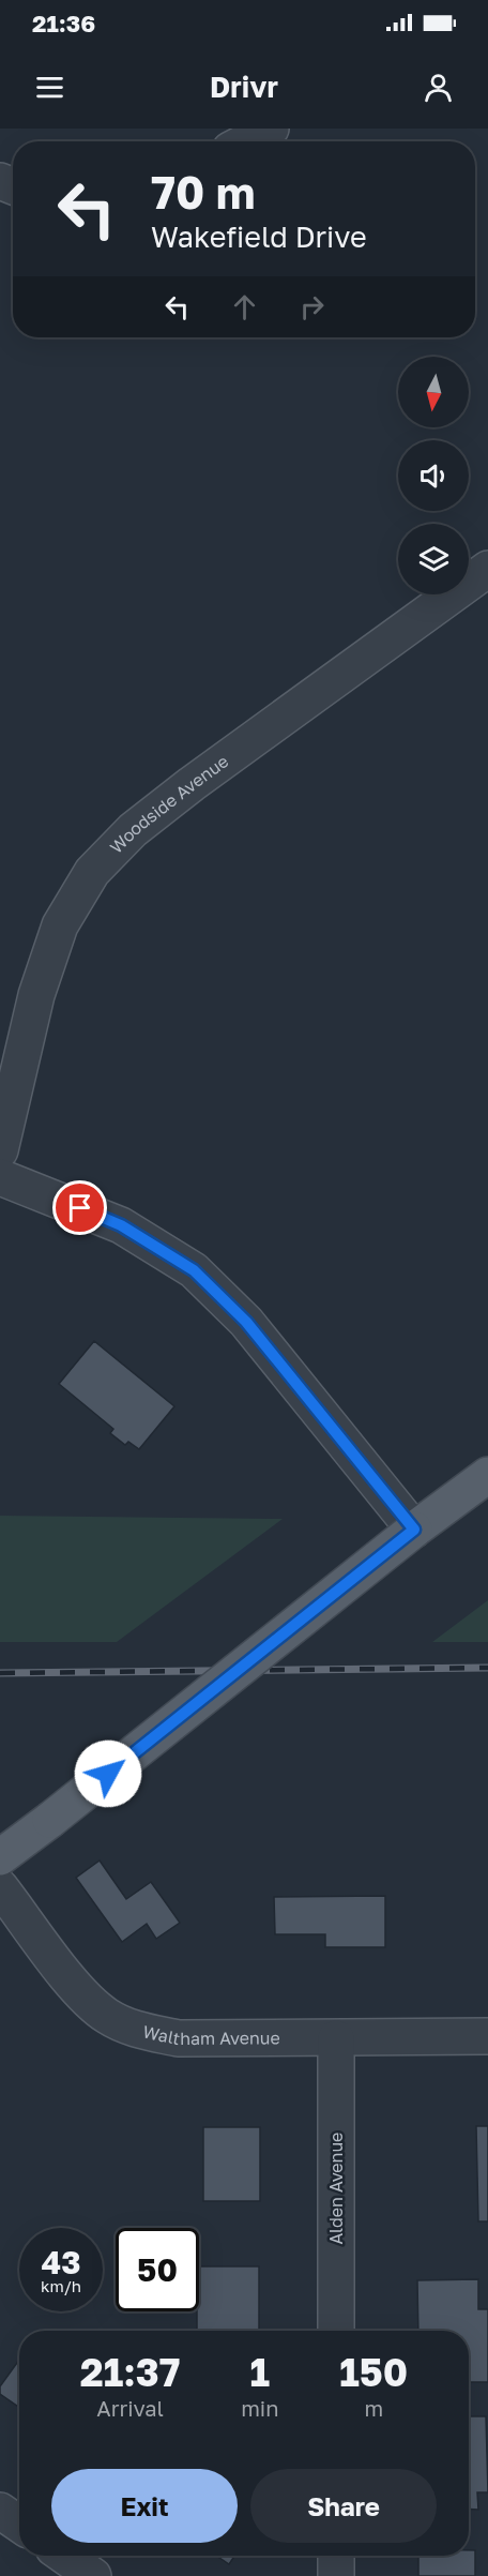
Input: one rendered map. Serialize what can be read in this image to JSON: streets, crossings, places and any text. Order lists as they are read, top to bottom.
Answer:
{
  "streets": {
    "street": ["Woodside Avenue", "Waltham Avenue", "Alden Avenue"]
  },
  "crossings": [
    ["Waltham Avenue", "Alden Avenue"]
  ],
  "north": "bottom",
  "page": {
    "status": "21:36",
    "header": "Drivr",
    "turn": ["70 m", "Wakefield Drive"],
    "speed": "43 km/h",
    "limit": "50",
    "eta": [
      "21:37",
      "Arrival",
      "1",
      "min",
      "150",
      "m"
    ],
    "buttons": ["Exit", "Share"]
  }
}
